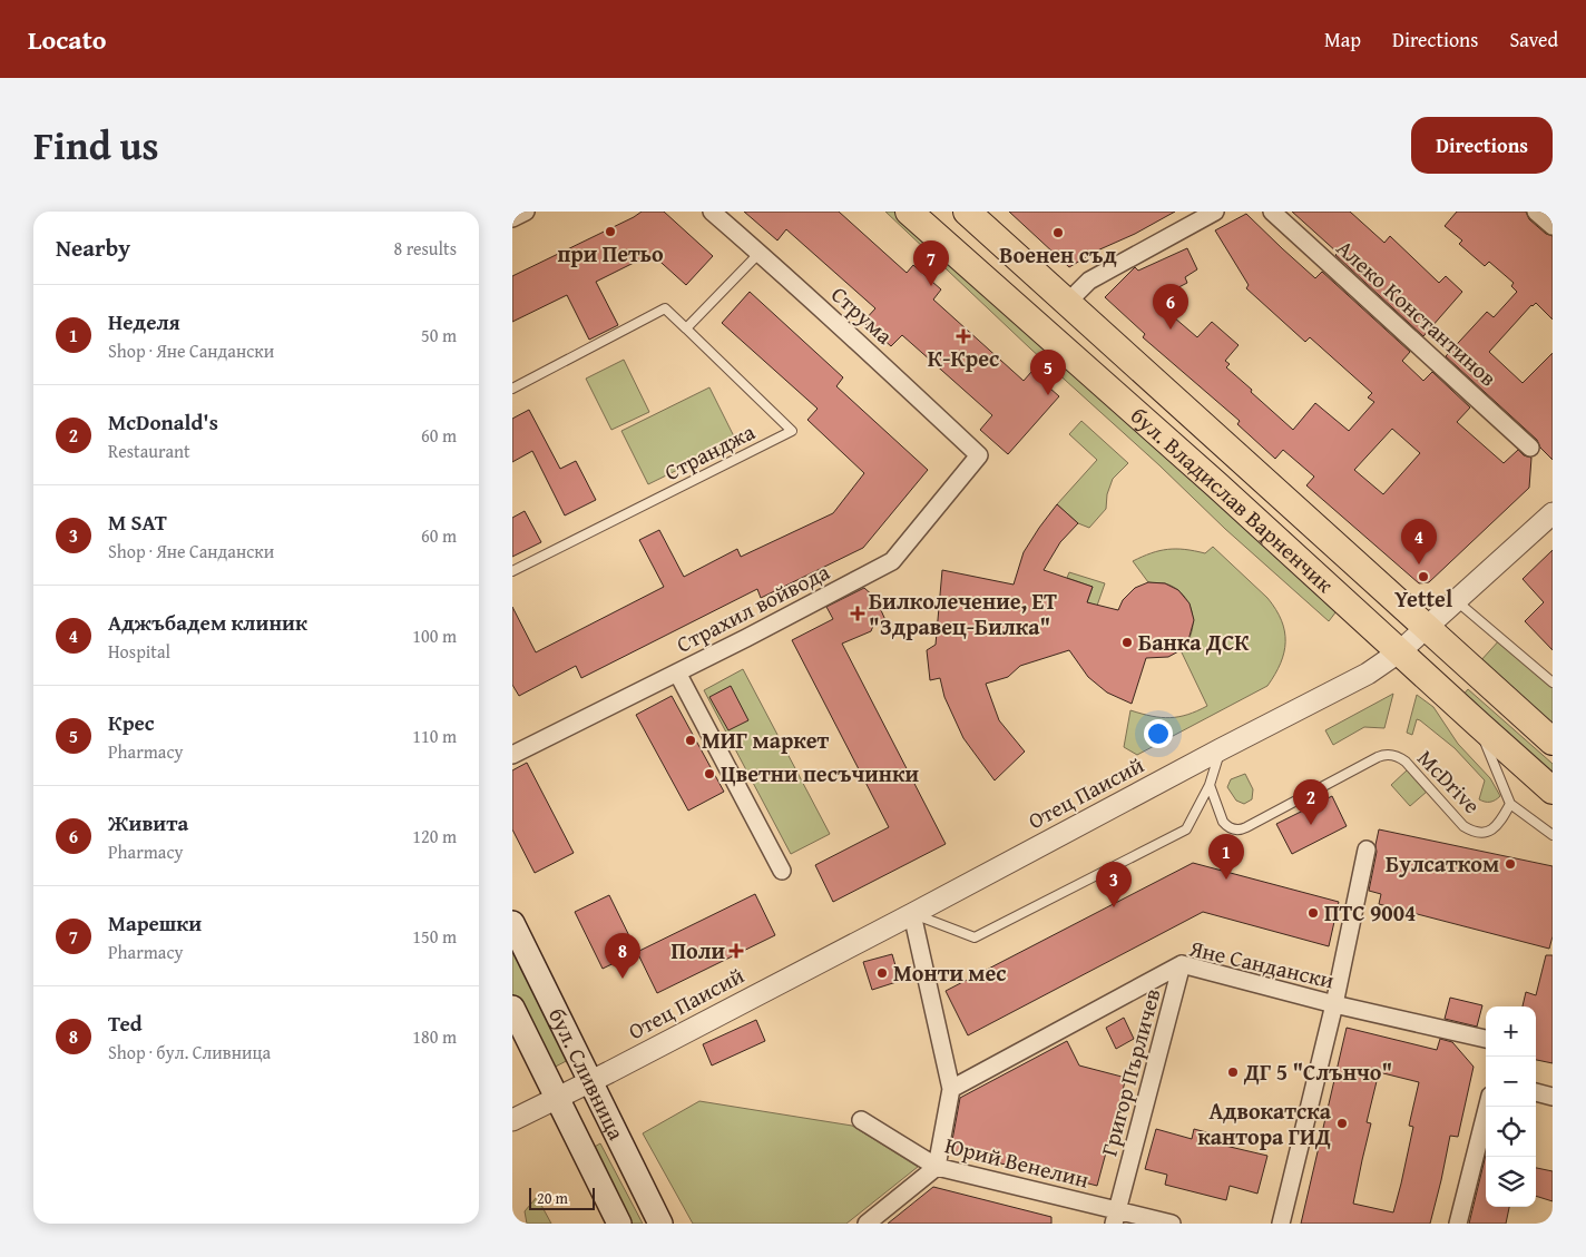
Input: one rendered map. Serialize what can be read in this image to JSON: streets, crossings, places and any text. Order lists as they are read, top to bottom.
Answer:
{
  "streets": {
    "main road": ["бул. Владислав Варненчик", "бул. Сливница"],
    "street": [
      "Алеко Константинов",
      "Струма",
      "Страхил войвода",
      "Отец Паисий",
      "Яне Сандански",
      "Григор Пърличев",
      "Юрий Венелин"
    ],
    "lane": ["Странджа", "McDrive"]
  },
  "crossings": [
    ["Струма", "Страхил войвода"],
    ["бул. Владислав Варненчик", "McDrive"],
    ["бул. Владислав Варненчик", "Отец Паисий"],
    ["Отец Паисий", "бул. Сливница"],
    ["Яне Сандански", "Григор Пърличев"],
    ["Григор Пърличев", "Юрий Венелин"]
  ],
  "places": {
    "other": [
      "при Петьо",
      "Военен съд",
      "Yettel",
      "Банка ДСК",
      "МИГ маркет",
      "Цветни песъчинки",
      "Булсатком",
      "ПТС 9004",
      "Монти мес",
      "ДГ 5 \"Слънчо\"",
      "Адвокатска кантора ГИД"
    ],
    "health": ["К-Крес", "Билколечение, ЕТ \"Здравец-Билка\"", "Поли"]
  },
  "scale_bar": "20 m",
  "page": {
    "header": "Locato",
    "nav": ["Map", "Directions", "Saved"],
    "title": "Find us",
    "buttons": "Directions",
    "heading": ["Nearby", "8 results"],
    "pins": [
      "7",
      "6",
      "5",
      "4",
      "2",
      "1",
      "3",
      "8"
    ],
    "list": [
      {
        "mark": "1",
        "name": "Неделя",
        "note": "Shop · Яне Сандански",
        "value": "50 m"
      },
      {
        "mark": "2",
        "name": "McDonald's",
        "note": "Restaurant",
        "value": "60 m"
      },
      {
        "mark": "3",
        "name": "M SAT",
        "note": "Shop · Яне Сандански",
        "value": "60 m"
      },
      {
        "mark": "4",
        "name": "Аджъбадем клиник",
        "note": "Hospital",
        "value": "100 m"
      },
      {
        "mark": "5",
        "name": "Крес",
        "note": "Pharmacy",
        "value": "110 m"
      },
      {
        "mark": "6",
        "name": "Живита",
        "note": "Pharmacy",
        "value": "120 m"
      },
      {
        "mark": "7",
        "name": "Марешки",
        "note": "Pharmacy",
        "value": "150 m"
      },
      {
        "mark": "8",
        "name": "Ted",
        "note": "Shop · бул. Сливница",
        "value": "180 m"
      }
    ],
    "map_buttons": ["+", "−"],
    "scale": "20 m"
  }
}
